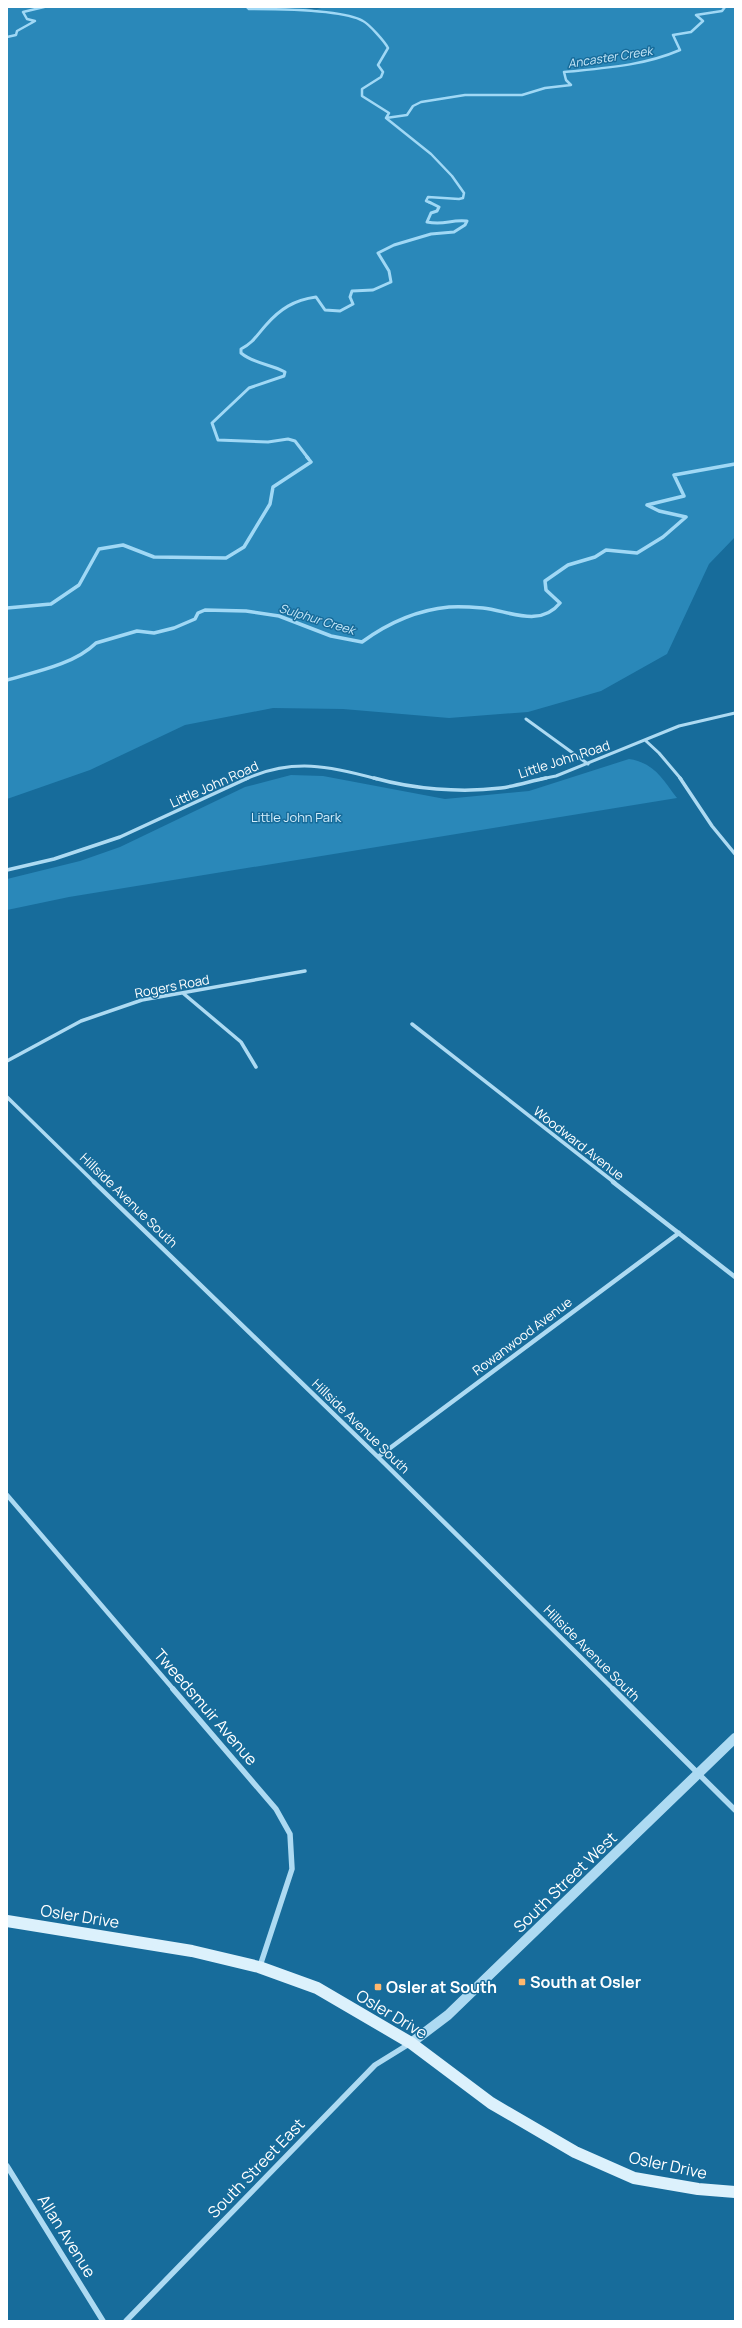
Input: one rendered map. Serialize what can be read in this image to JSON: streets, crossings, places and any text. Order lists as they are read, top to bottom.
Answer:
{
  "streets": {
    "main road": ["Osler Drive"],
    "street": [
      "Little John Road",
      "Rogers Road",
      "Woodward Avenue",
      "Hillside Avenue South",
      "Rowanwood Avenue",
      "Tweedsmuir Avenue",
      "South Street West",
      "South Street East",
      "Allan Avenue"
    ]
  },
  "crossings": [
    ["Woodward Avenue", "Rowanwood Avenue"],
    ["Hillside Avenue South", "Rowanwood Avenue"],
    ["Hillside Avenue South", "South Street West"],
    ["Tweedsmuir Avenue", "Osler Drive"],
    ["South Street West", "Osler Drive"],
    ["South Street West", "South Street East"],
    ["Osler Drive", "South Street East"]
  ],
  "water": ["Ancaster Creek", "Sulphur Creek"],
  "parks": ["Little John Park"],
  "places": {
    "transit": ["South at Osler", "Osler at South"]
  }
}
